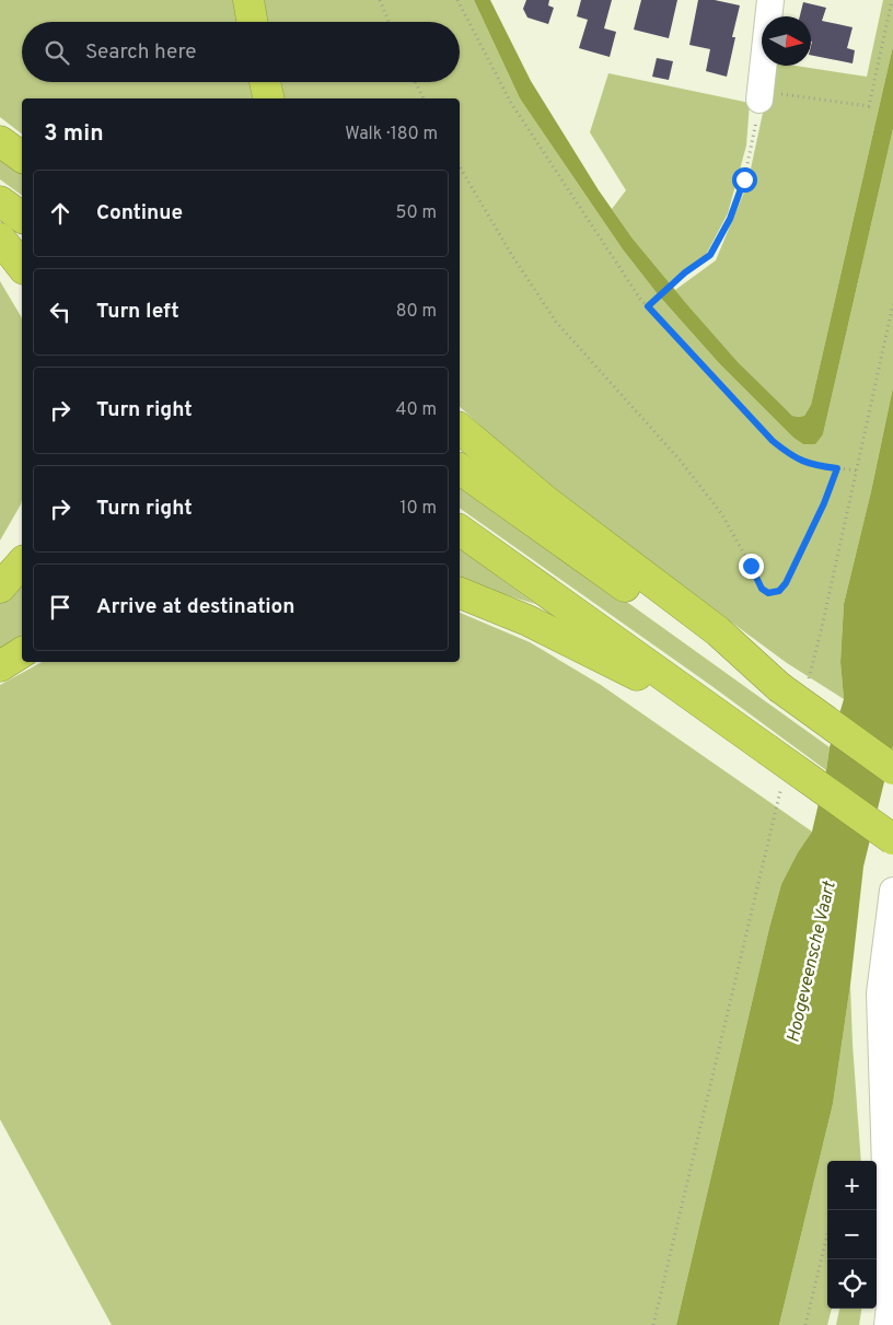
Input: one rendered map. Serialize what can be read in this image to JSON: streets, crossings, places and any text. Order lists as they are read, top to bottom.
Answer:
{
  "water": ["Hoogeveensche Vaart"],
  "north": "right",
  "page": {
    "search": "Search here",
    "heading": ["3 min", "Walk · 180 m"],
    "list": [
      ["Continue", "50 m"],
      ["Turn left", "80 m"],
      ["Turn right", "40 m"],
      ["Turn right", "10 m"],
      "Arrive at destination"
    ],
    "map_buttons": ["+", "−"]
  }
}
